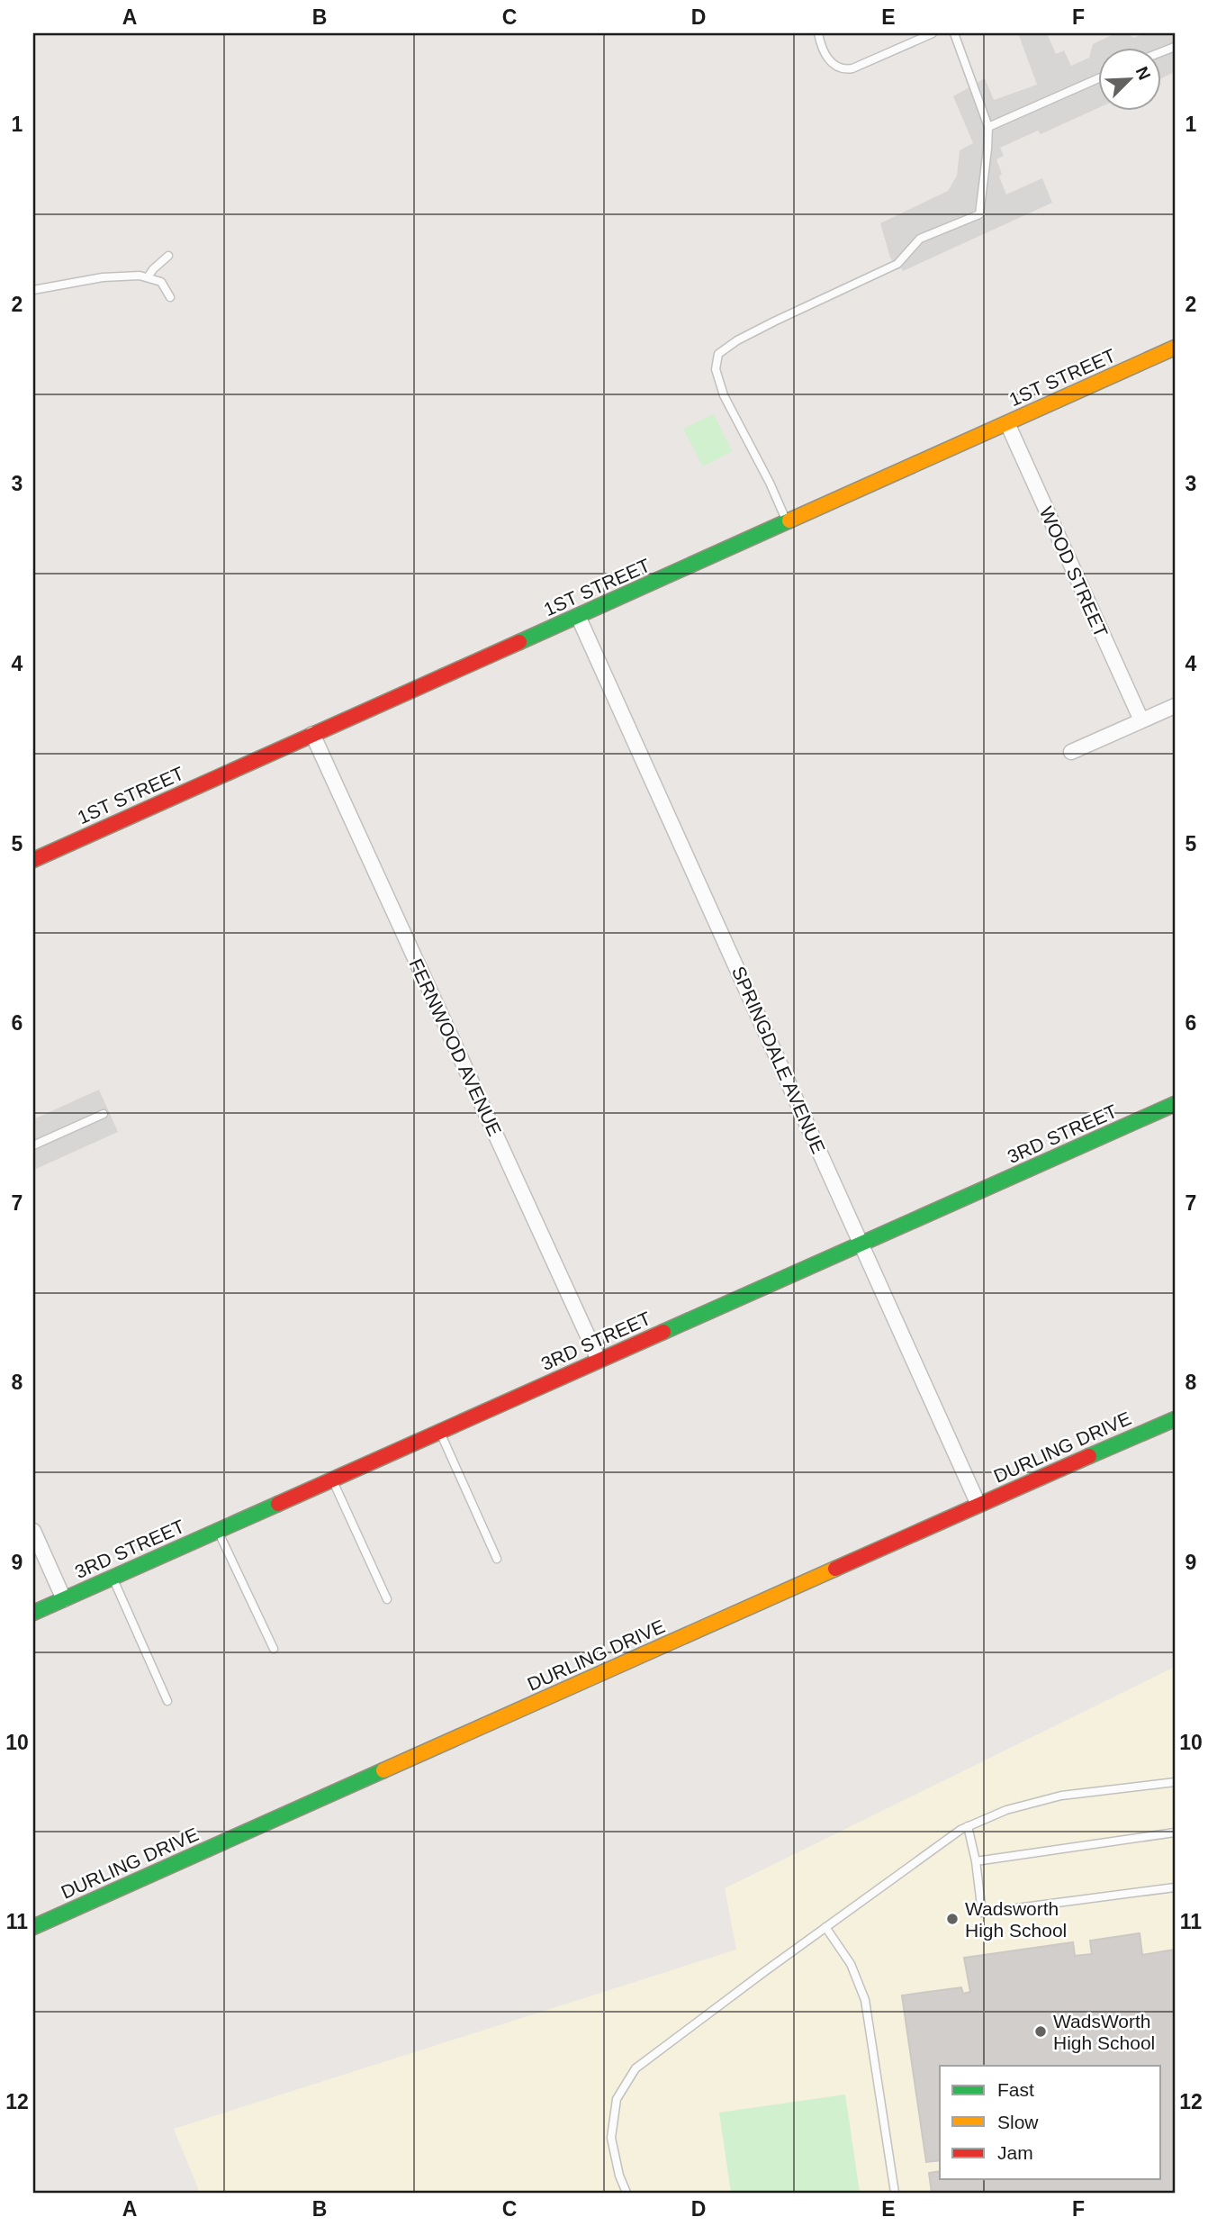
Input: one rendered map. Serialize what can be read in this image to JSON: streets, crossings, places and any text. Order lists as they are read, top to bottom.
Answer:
{
  "streets": {
    "street": [
      "1ST STREET",
      "WOOD STREET",
      "FERNWOOD AVENUE",
      "SPRINGDALE AVENUE",
      "3RD STREET",
      "DURLING DRIVE"
    ]
  },
  "crossings": [
    ["1ST STREET", "WOOD STREET"],
    ["1ST STREET", "FERNWOOD AVENUE"],
    ["1ST STREET", "SPRINGDALE AVENUE"],
    ["FERNWOOD AVENUE", "3RD STREET"],
    ["SPRINGDALE AVENUE", "3RD STREET"],
    ["SPRINGDALE AVENUE", "DURLING DRIVE"]
  ],
  "places": ["Wadsworth High School", "WadsWorth High School"],
  "legend": ["Fast", "Slow", "Jam"],
  "north": "top right",
  "grid": {
    "columns": [
      "A",
      "B",
      "C",
      "D",
      "E",
      "F"
    ],
    "rows": [
      "1",
      "2",
      "3",
      "4",
      "5",
      "6",
      "7",
      "8",
      "9",
      "10",
      "11",
      "12"
    ]
  }
}
